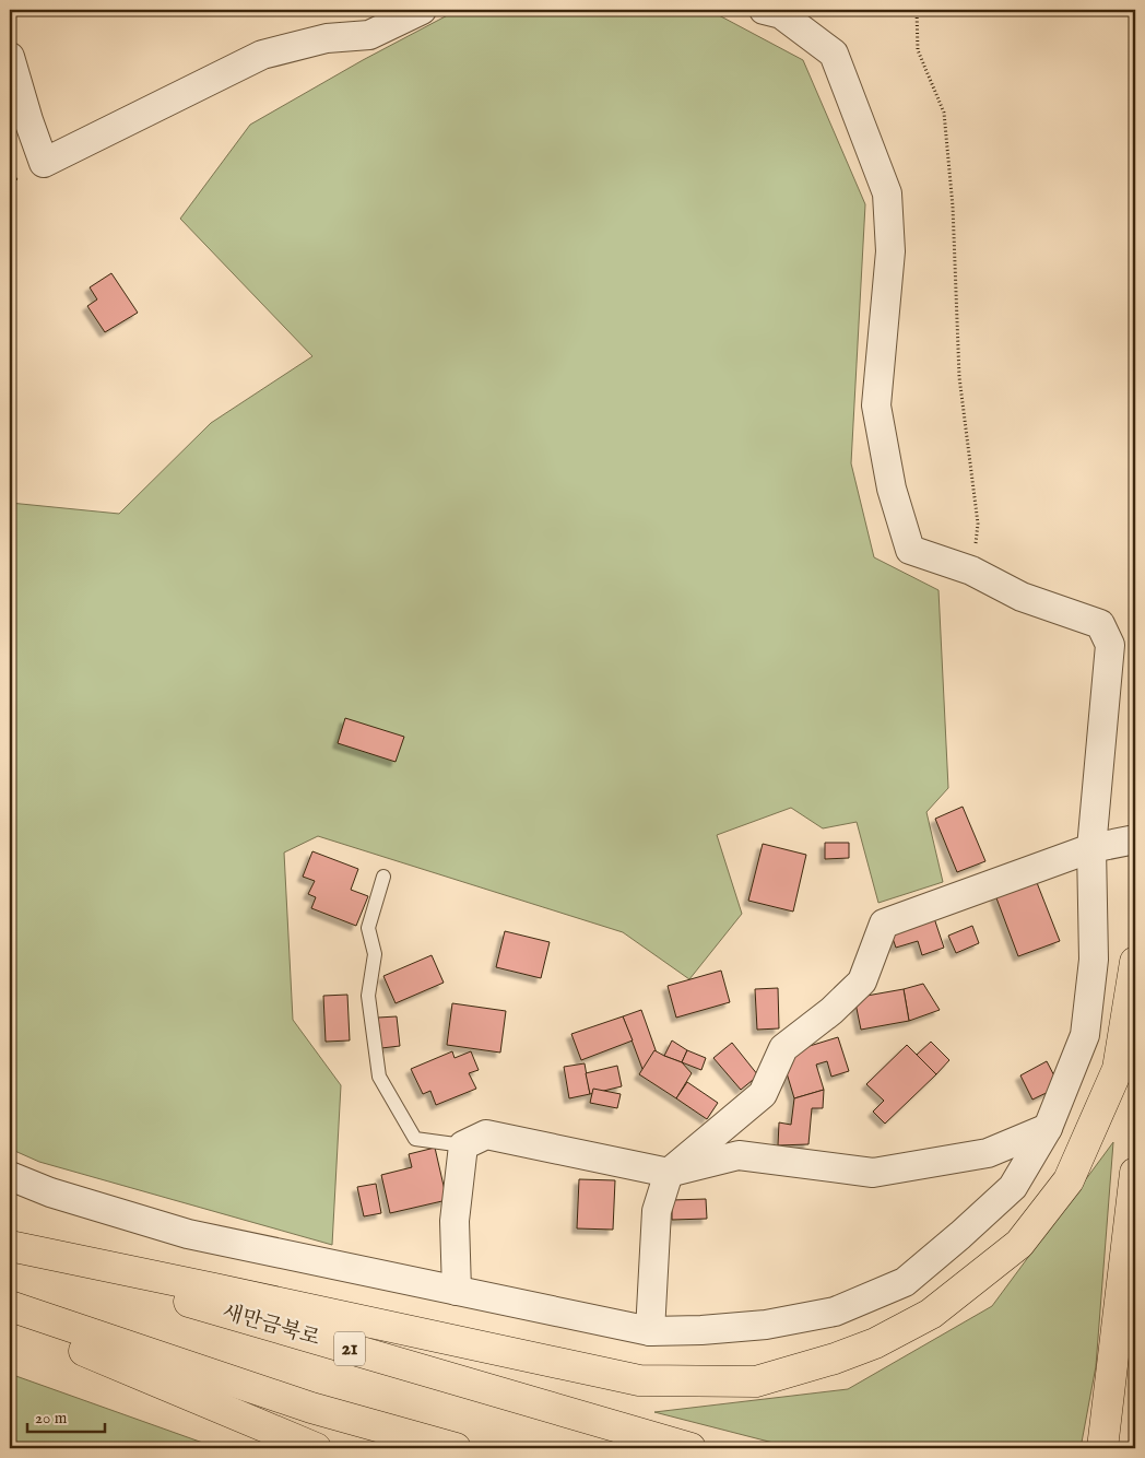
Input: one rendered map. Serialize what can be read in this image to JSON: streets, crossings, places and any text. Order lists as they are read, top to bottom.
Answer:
{
  "streets": {
    "highway": ["새만금북로", "21"]
  },
  "scale_bar": "20 m"
}
